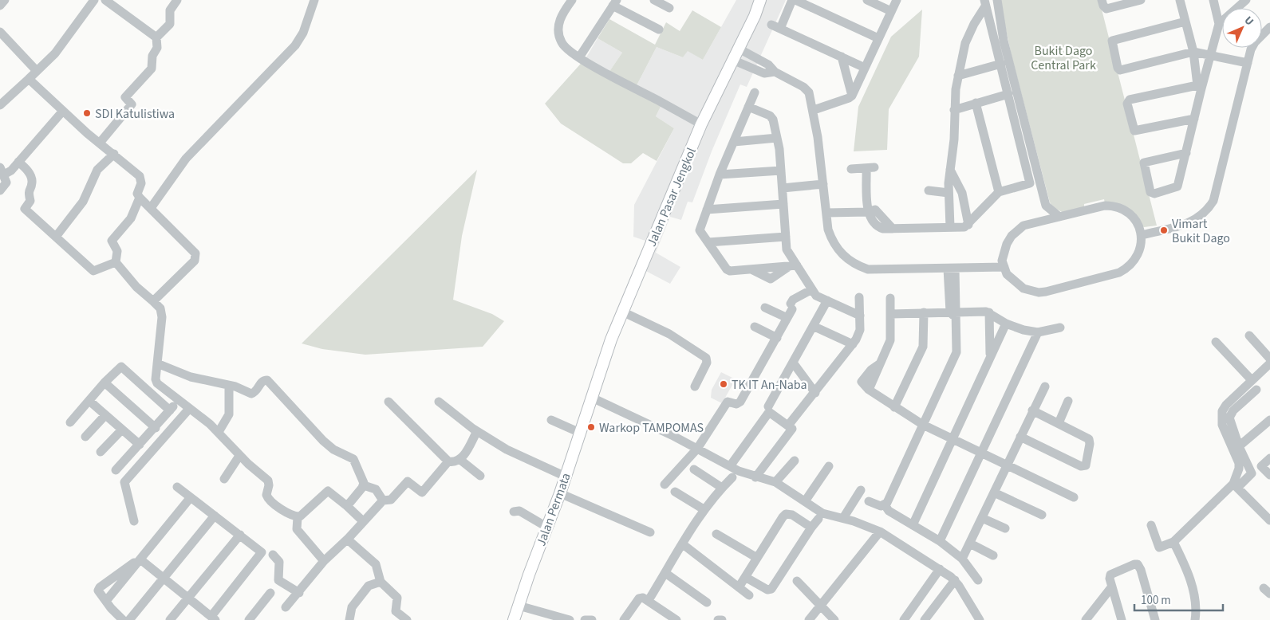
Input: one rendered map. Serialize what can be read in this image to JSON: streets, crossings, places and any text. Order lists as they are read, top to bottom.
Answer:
{
  "streets": {
    "main road": ["Jalan Pasar Jengkol", "Jalan Permata"]
  },
  "crossings": [
    ["Jalan Pasar Jengkol", "Jalan Permata"]
  ],
  "parks": ["Bukit Dago Central Park"],
  "places": [
    "SDI Katulistiwa",
    "Vimart Bukit Dago",
    "TK IT An-Naba",
    "Warkop TAMPOMAS"
  ],
  "scale_bar": "100 m",
  "north": "top right"
}
